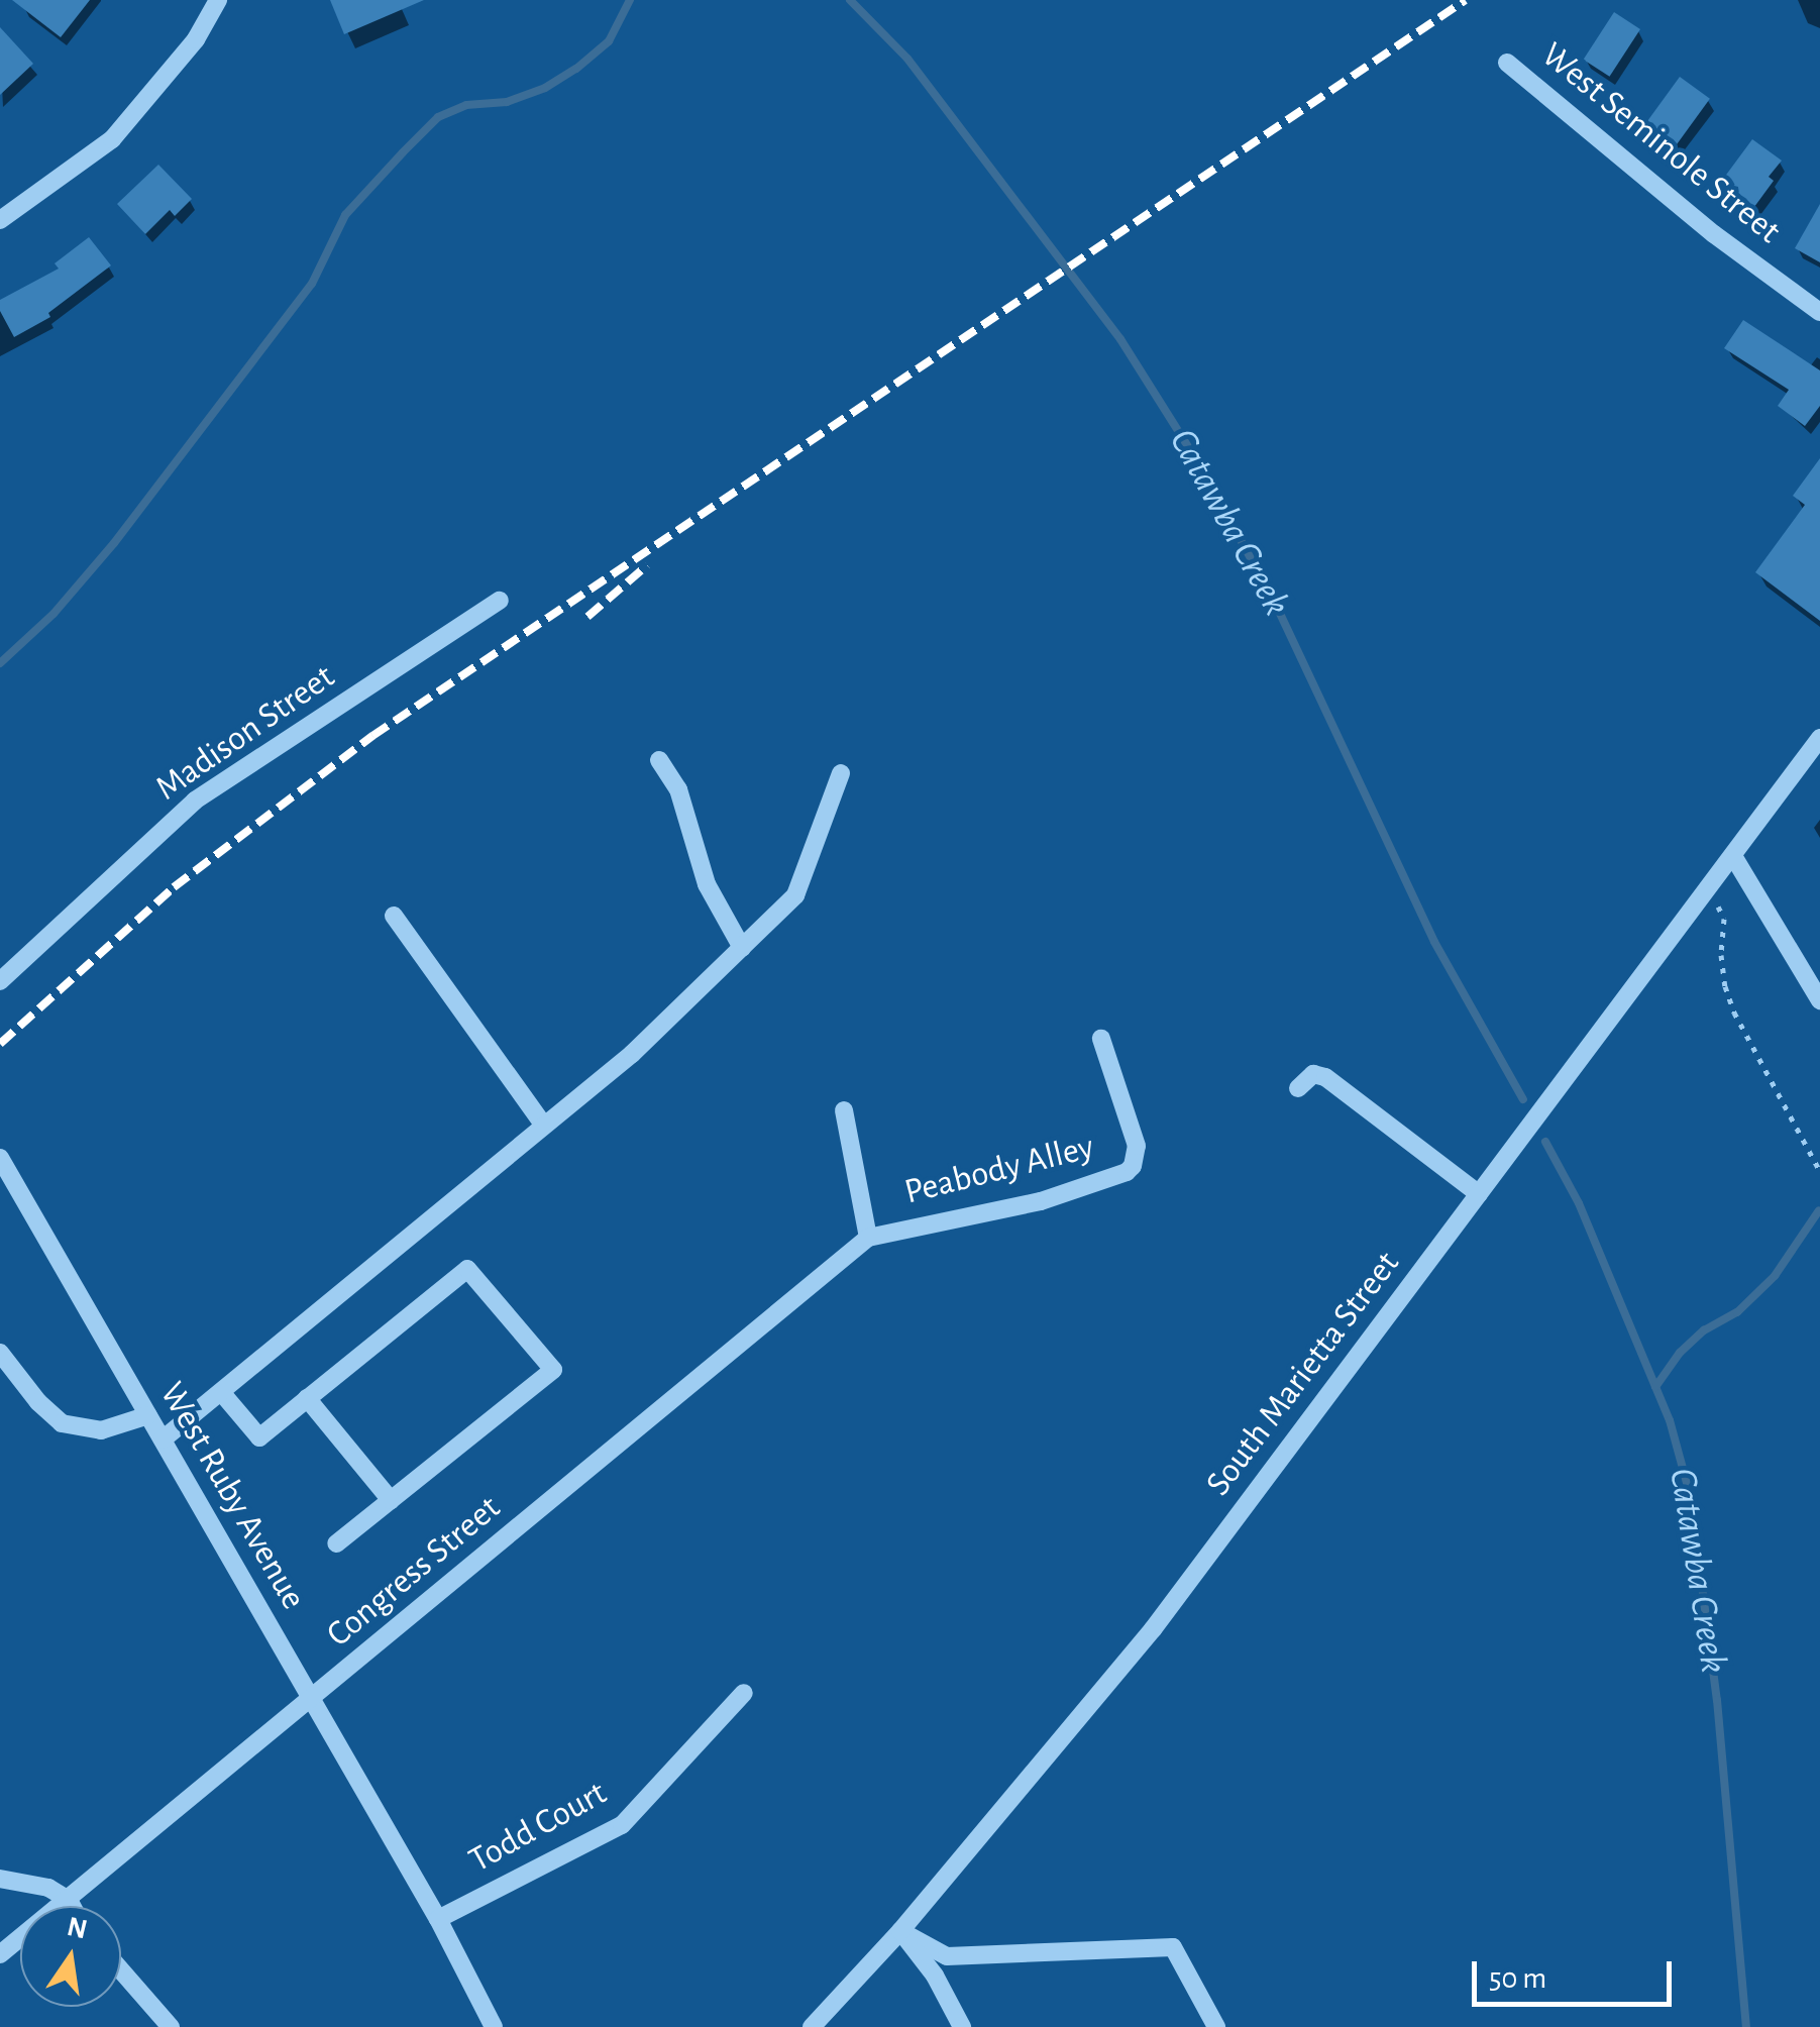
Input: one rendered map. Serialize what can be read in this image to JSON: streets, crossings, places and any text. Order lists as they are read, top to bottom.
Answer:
{
  "streets": {
    "street": [
      "West Seminole Street",
      "Madison Street",
      "Peabody Alley",
      "South Marietta Street",
      "West Ruby Avenue",
      "Congress Street",
      "Todd Court"
    ]
  },
  "crossings": [
    ["Peabody Alley", "Congress Street"],
    ["West Ruby Avenue", "Congress Street"],
    ["West Ruby Avenue", "Todd Court"]
  ],
  "water": ["Catawba Creek"],
  "scale_bar": "50 m",
  "north": "top"
}
